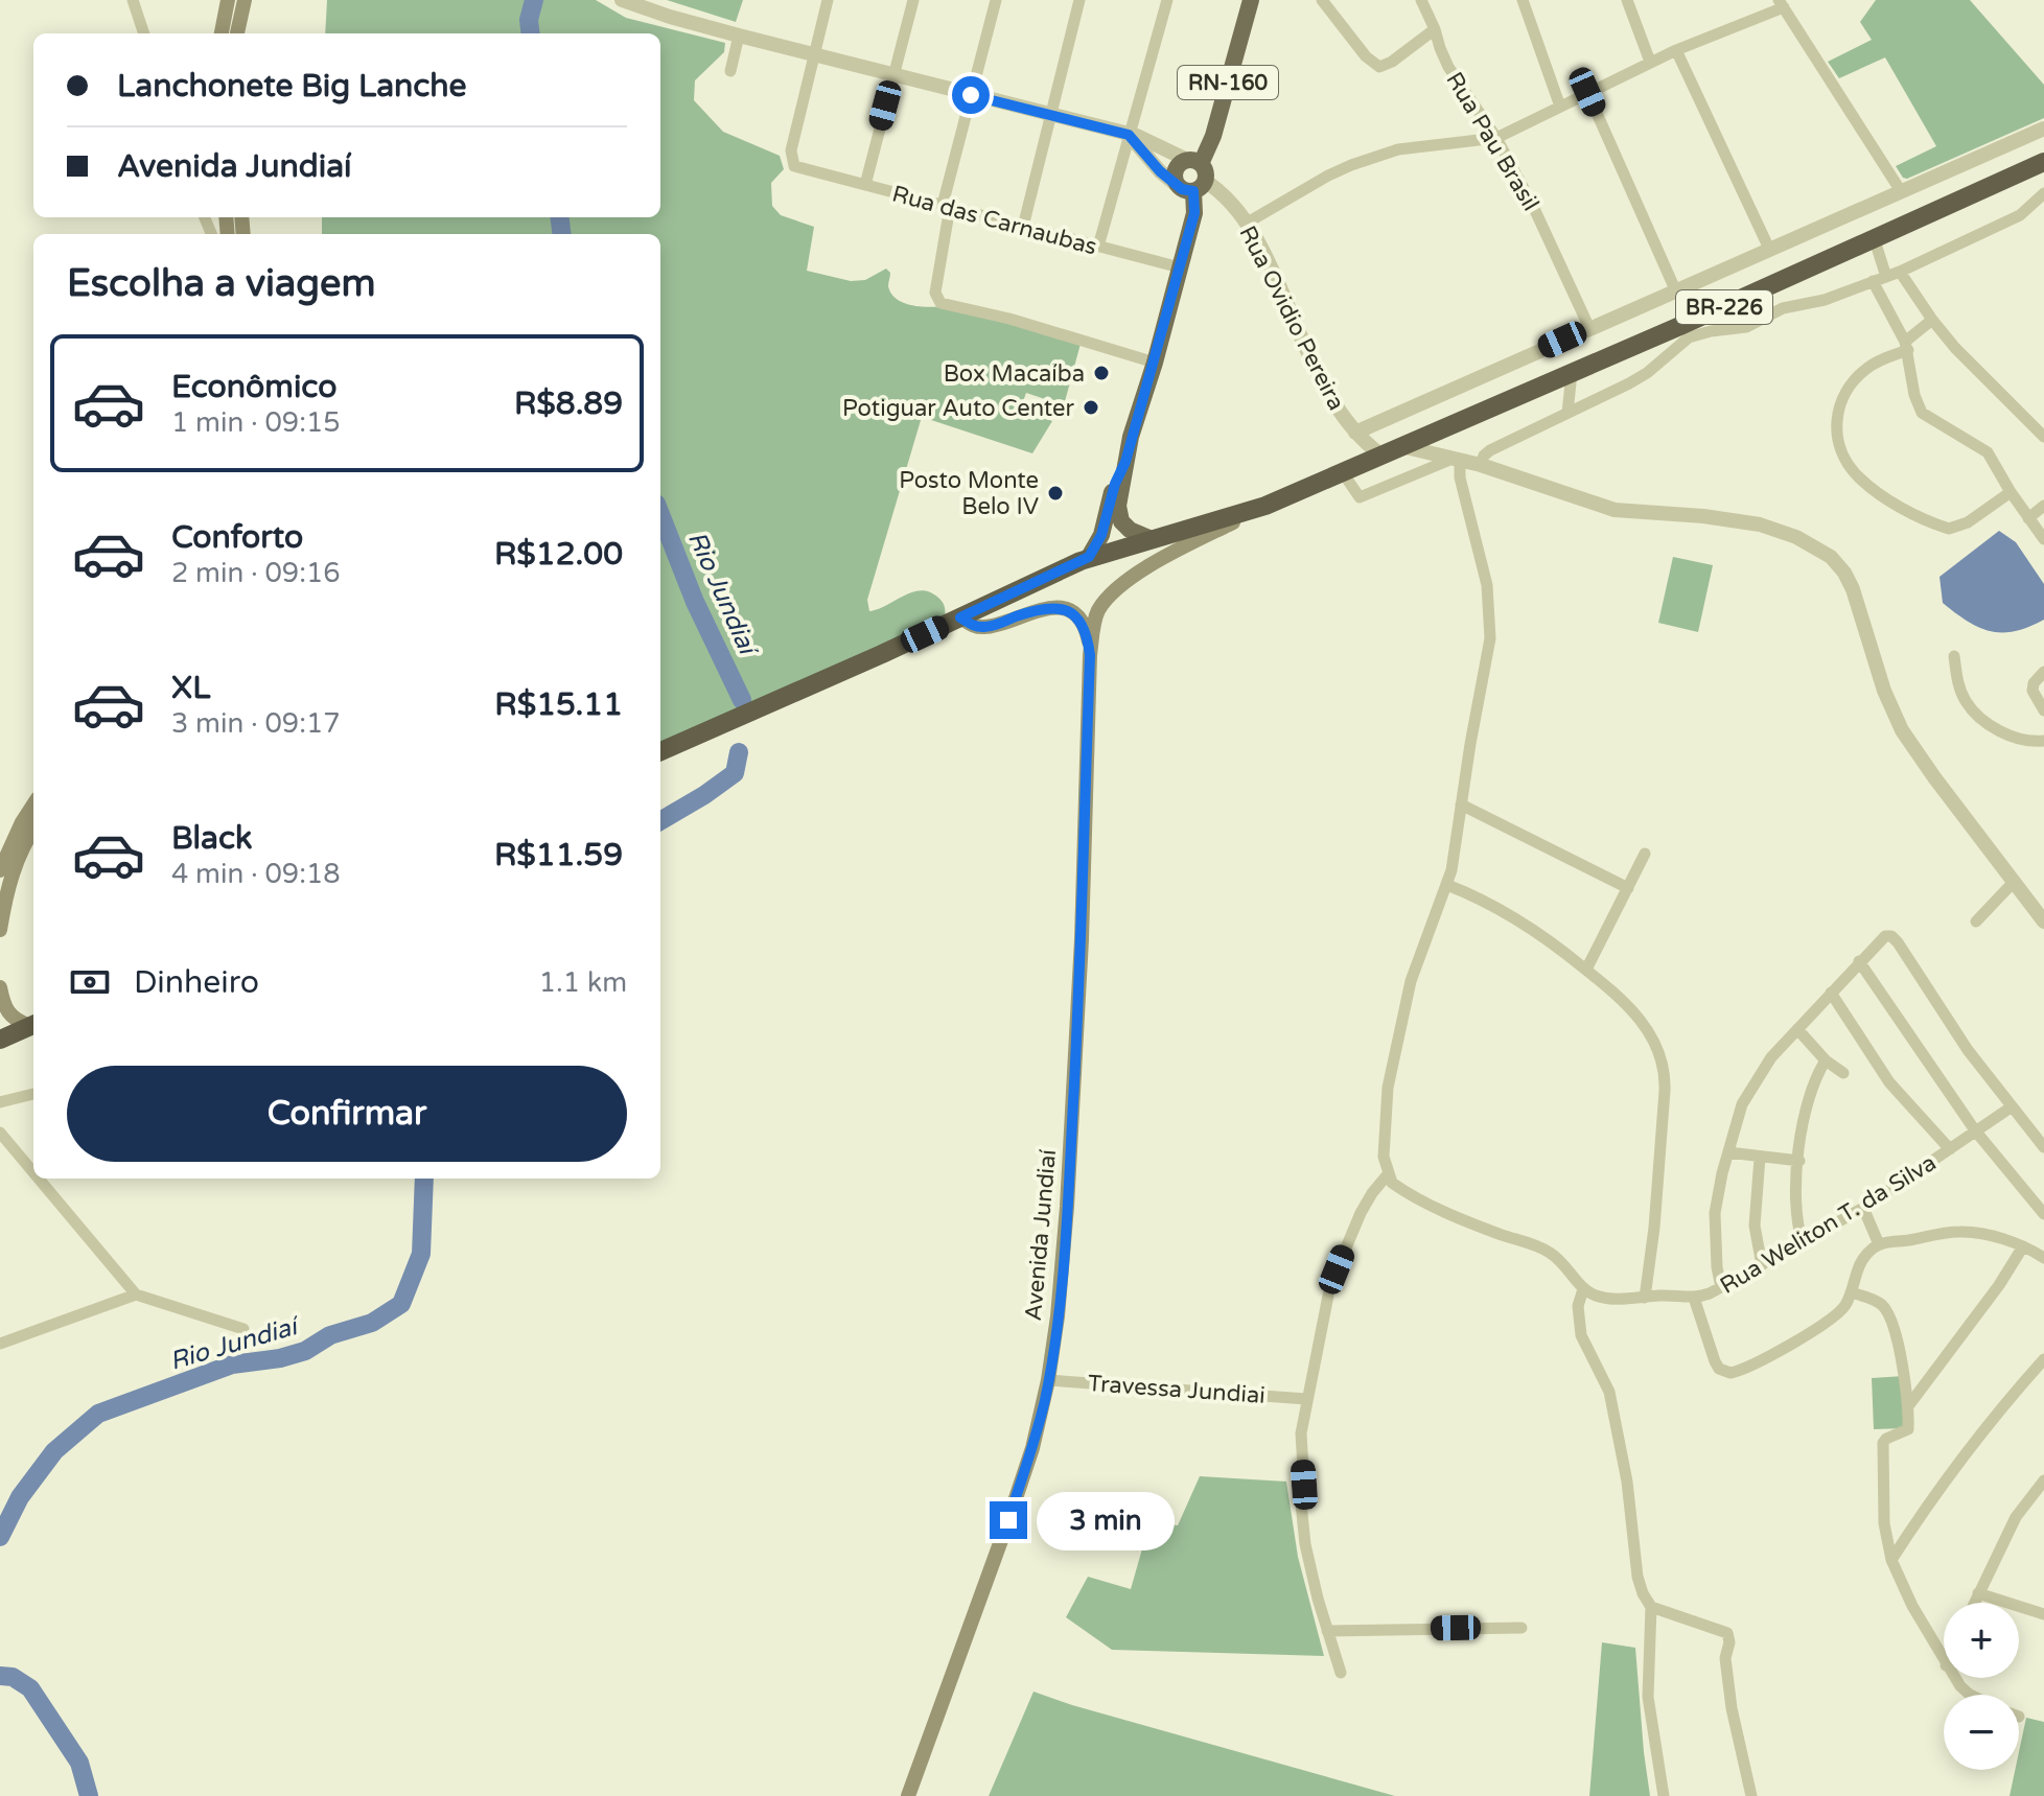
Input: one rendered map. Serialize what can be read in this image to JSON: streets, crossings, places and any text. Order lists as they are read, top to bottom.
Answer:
{
  "streets": {
    "highway": ["BR-226"],
    "main road": ["RN-160", "Avenida Jundiaí"],
    "street": [
      "Rua Pau Brasil",
      "Rua das Carnaubas",
      "Rua Ovidio Pereira",
      "Rua Weliton T. da Silva",
      "Travessa Jundiai"
    ]
  },
  "crossings": [
    ["RN-160", "Rua das Carnaubas"],
    ["RN-160", "BR-226"],
    ["RN-160", "Rua Ovidio Pereira"],
    ["BR-226", "Rua Ovidio Pereira"],
    ["BR-226", "Avenida Jundiaí"],
    ["Avenida Jundiaí", "Travessa Jundiai"]
  ],
  "water": ["Rio Jundiaí"],
  "places": ["Box Macaíba", "Potiguar Auto Center", "Posto Monte Belo IV"],
  "page": {
    "banner": ["Lanchonete Big Lanche", "Avenida Jundiaí"],
    "heading": "Escolha a viagem",
    "list": [
      {
        "name": "Econômico",
        "note": "1 min · 09:15",
        "value": "R$8.89"
      },
      {
        "name": "Conforto",
        "note": "2 min · 09:16",
        "value": "R$12.00"
      },
      {
        "name": "XL",
        "note": "3 min · 09:17",
        "value": "R$15.11"
      },
      {
        "name": "Black",
        "note": "4 min · 09:18",
        "value": "R$11.59"
      }
    ],
    "pay": ["Dinheiro", "1.1 km"],
    "buttons": "Confirmar",
    "bubble": "3 min",
    "map_buttons": ["+", "−"]
  }
}
